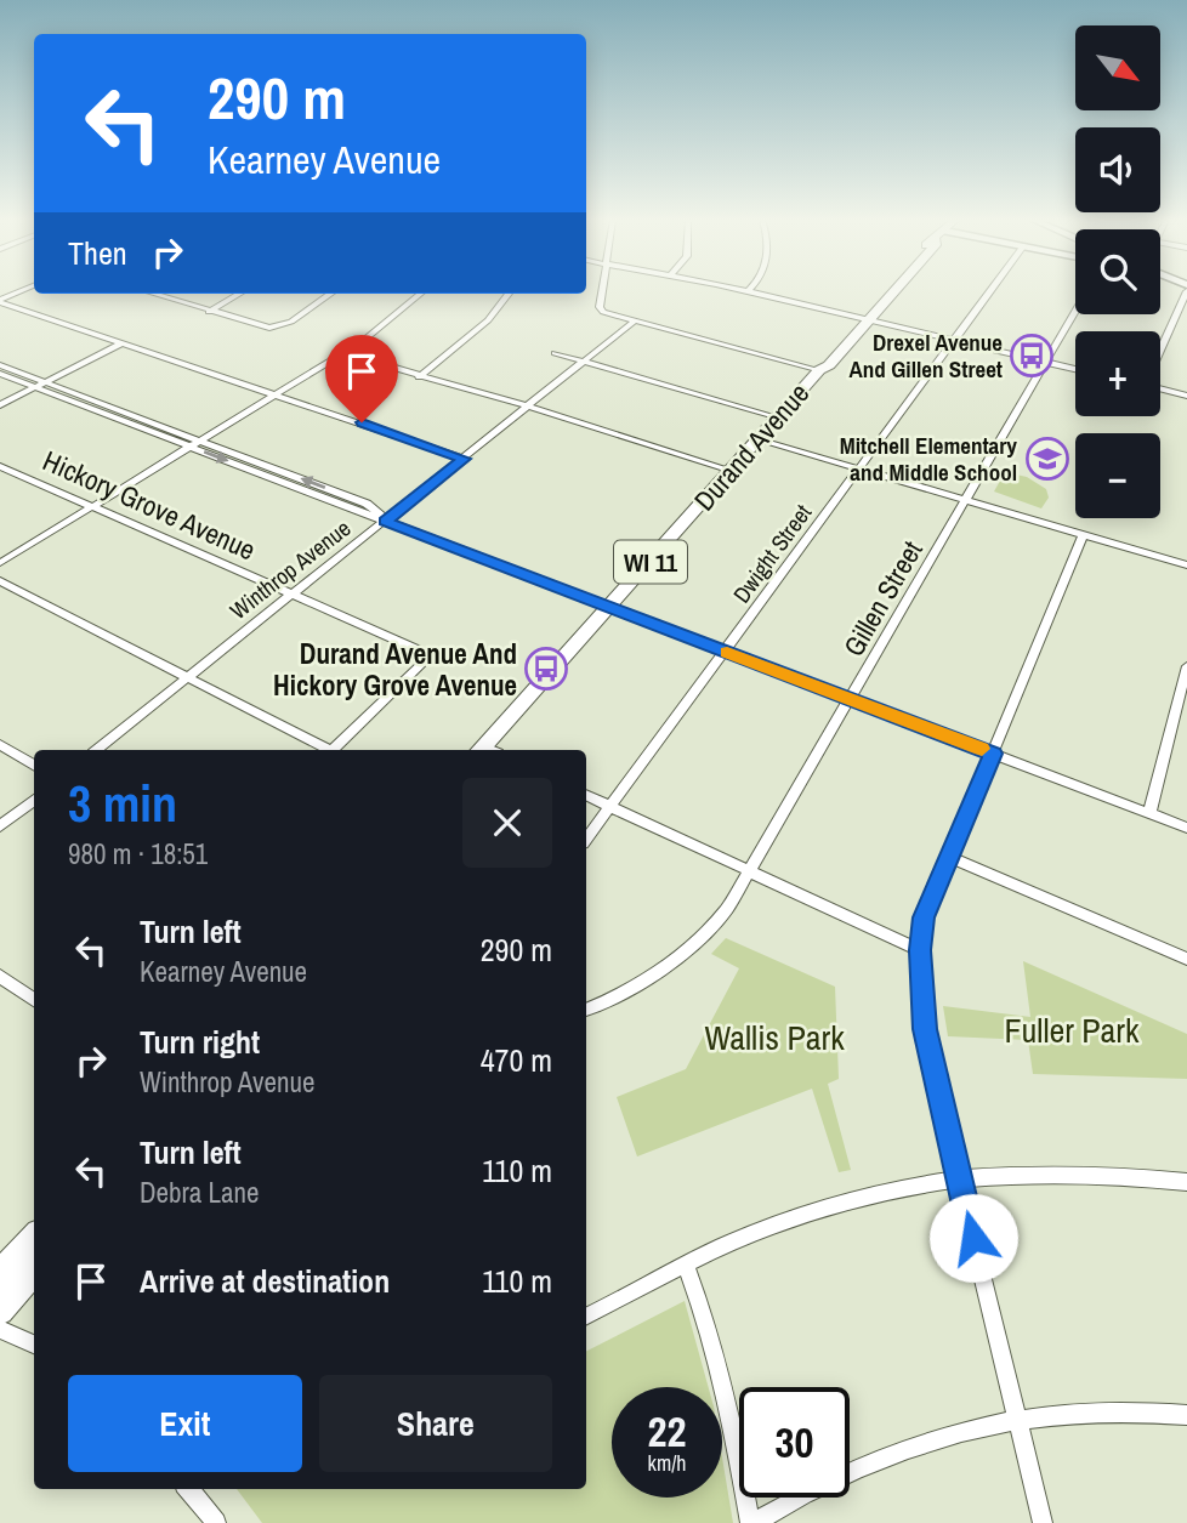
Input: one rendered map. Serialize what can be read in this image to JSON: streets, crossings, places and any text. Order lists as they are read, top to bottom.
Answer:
{
  "streets": {
    "main road": ["Durand Avenue", "WI 11"],
    "street": [
      "Hickory Grove Avenue",
      "Dwight Street",
      "Winthrop Avenue",
      "Gillen Street"
    ]
  },
  "crossings": [
    ["Hickory Grove Avenue", "Winthrop Avenue"]
  ],
  "parks": ["Fuller Park", "Wallis Park"],
  "places": {
    "bus stop": ["Drexel Avenue And Gillen Street", "Durand Avenue And Hickory Grove Avenue"],
    "school or university": ["Mitchell Elementary and Middle School"]
  },
  "north": "bottom right",
  "page": {
    "map_buttons": ["+", "−"],
    "turn": ["290 m", "Kearney Avenue"],
    "then": "Then",
    "heading": ["3 min", "980 m · 18:51"],
    "list": [
      {
        "name": "Turn left",
        "note": "Kearney Avenue",
        "value": "290 m"
      },
      {
        "name": "Turn right",
        "note": "Winthrop Avenue",
        "value": "470 m"
      },
      {
        "name": "Turn left",
        "note": "Debra Lane",
        "value": "110 m"
      },
      {
        "name": "Arrive at destination",
        "value": "110 m"
      }
    ],
    "buttons": ["Exit", "Share"],
    "speed": "22 km/h",
    "limit": "30"
  }
}
